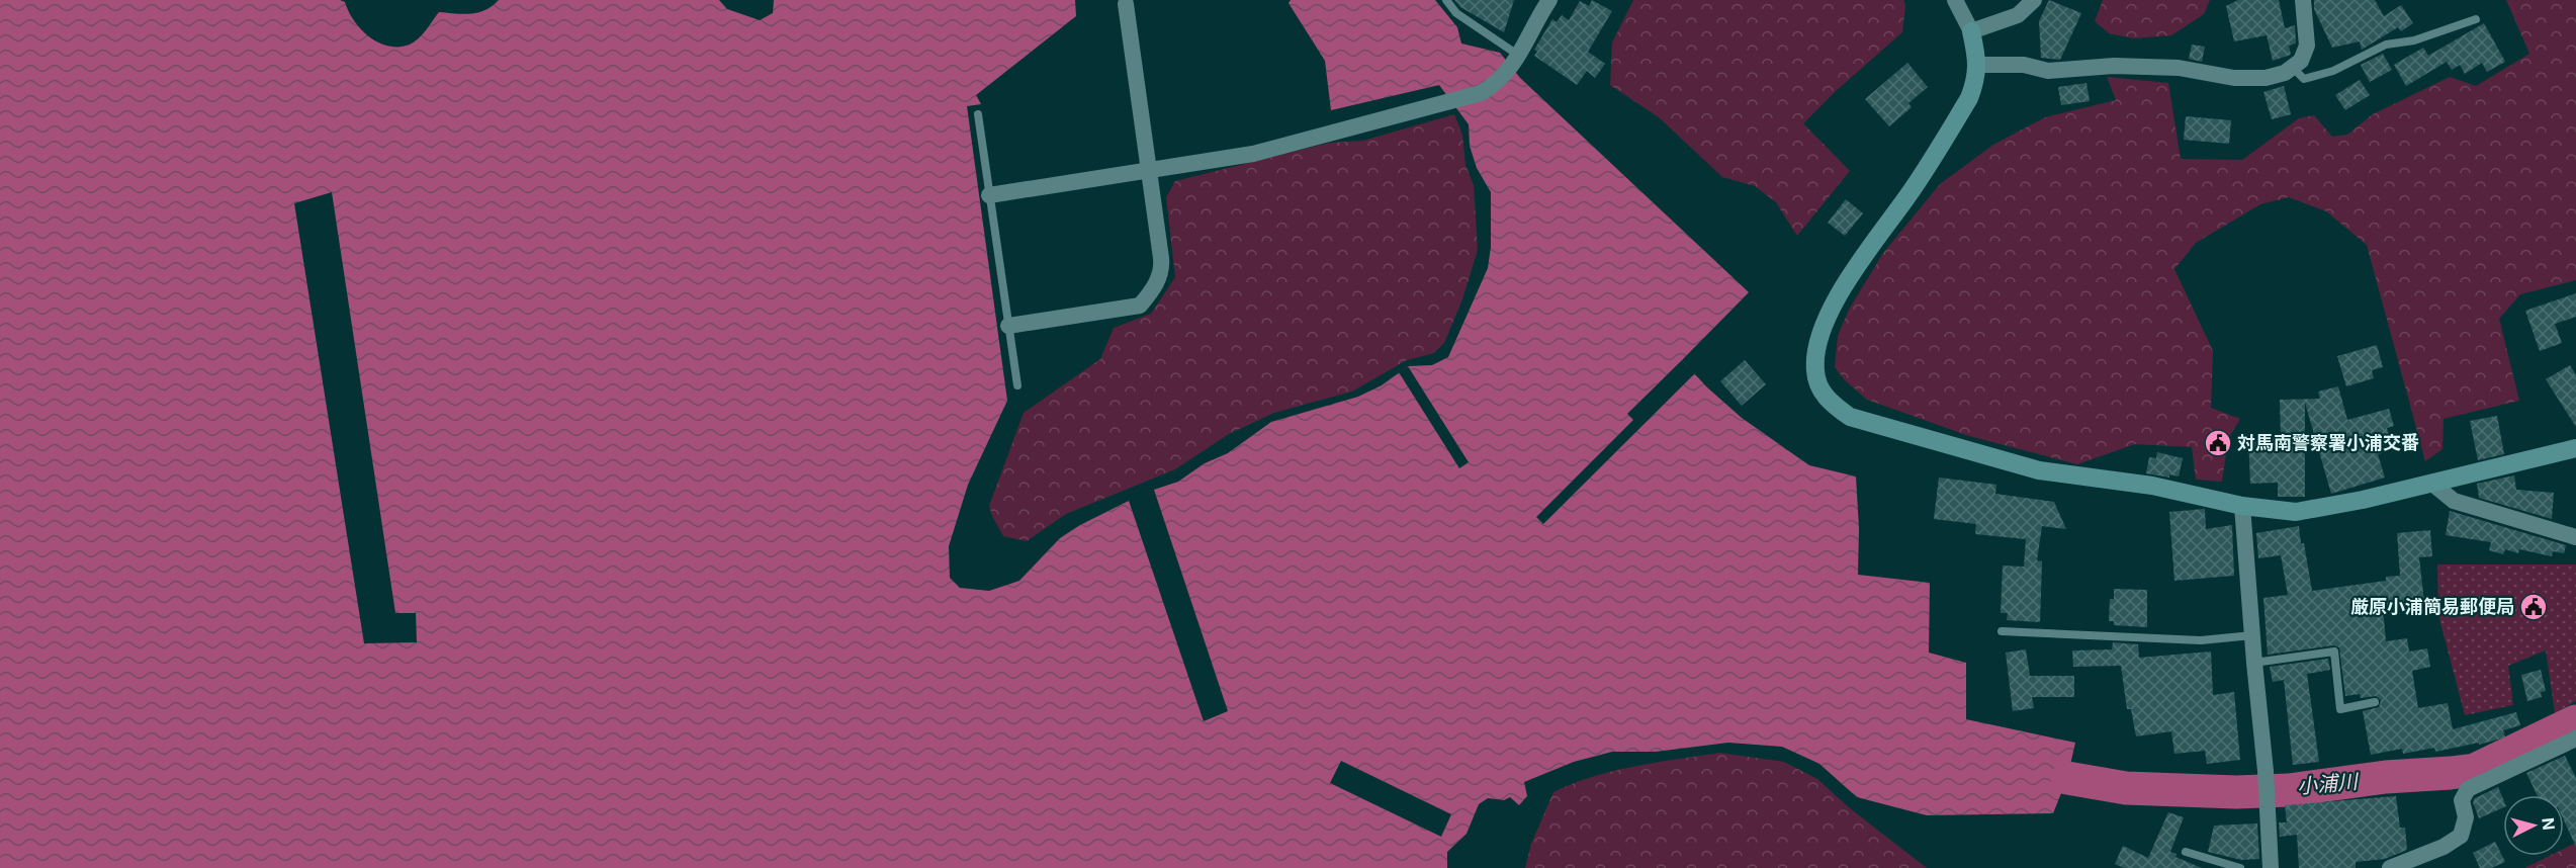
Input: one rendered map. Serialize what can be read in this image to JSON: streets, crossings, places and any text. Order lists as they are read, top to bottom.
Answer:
{
  "water": ["小浦川"],
  "places": {
    "public building": ["対馬南警察署小浦交番", "厳原小浦簡易郵便局"]
  },
  "north": "right"
}
